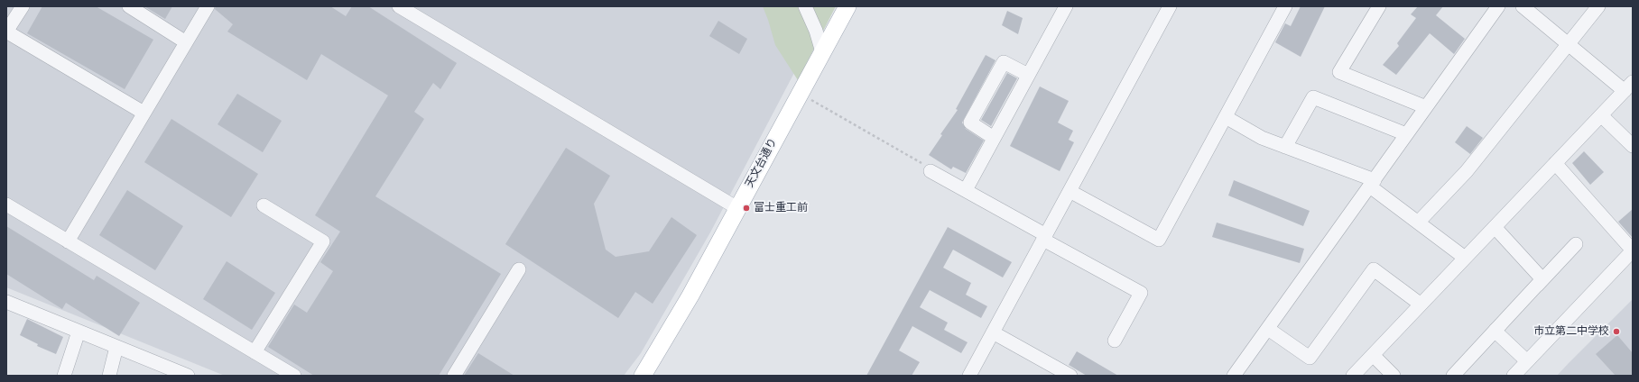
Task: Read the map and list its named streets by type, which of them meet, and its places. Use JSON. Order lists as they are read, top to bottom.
{
  "streets": {
    "main road": ["天文台通り"]
  },
  "places": ["富士重工前", "市立第二中学校"]
}
